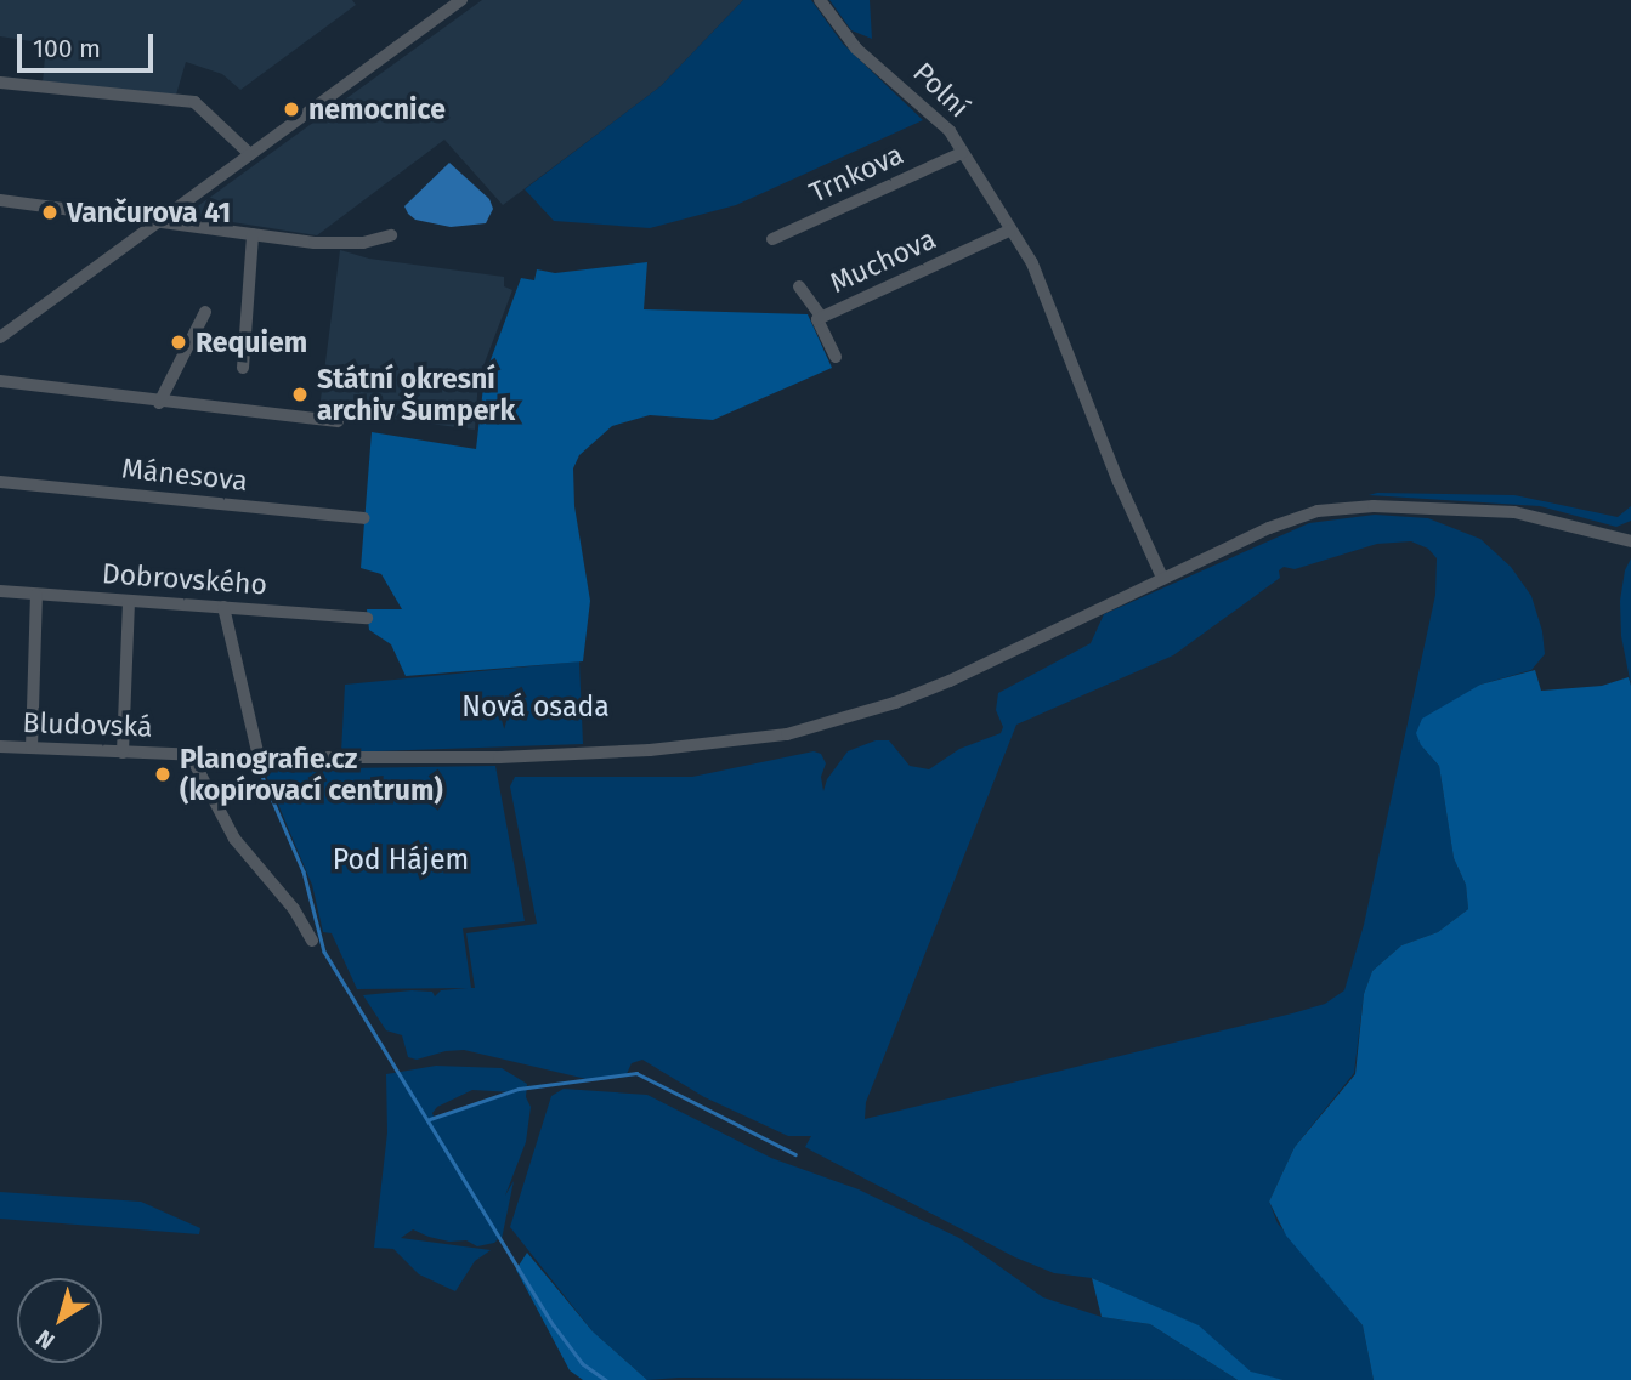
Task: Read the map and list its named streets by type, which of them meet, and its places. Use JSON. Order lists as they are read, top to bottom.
{
  "streets": {
    "street": [
      "Polní",
      "Trnkova",
      "Muchova",
      "Mánesova",
      "Dobrovského",
      "Bludovská"
    ]
  },
  "crossings": [
    ["Polní", "Trnkova"],
    ["Polní", "Muchova"],
    ["Polní", "Bludovská"]
  ],
  "parks": ["Nová osada", "Pod Hájem"],
  "places": [
    "nemocnice",
    "Vančurova 41",
    "Requiem",
    "Státní okresní archiv Šumperk",
    "Planografie.cz (kopírovací centrum)"
  ],
  "scale_bar": "100 m",
  "north": "bottom left"
}
